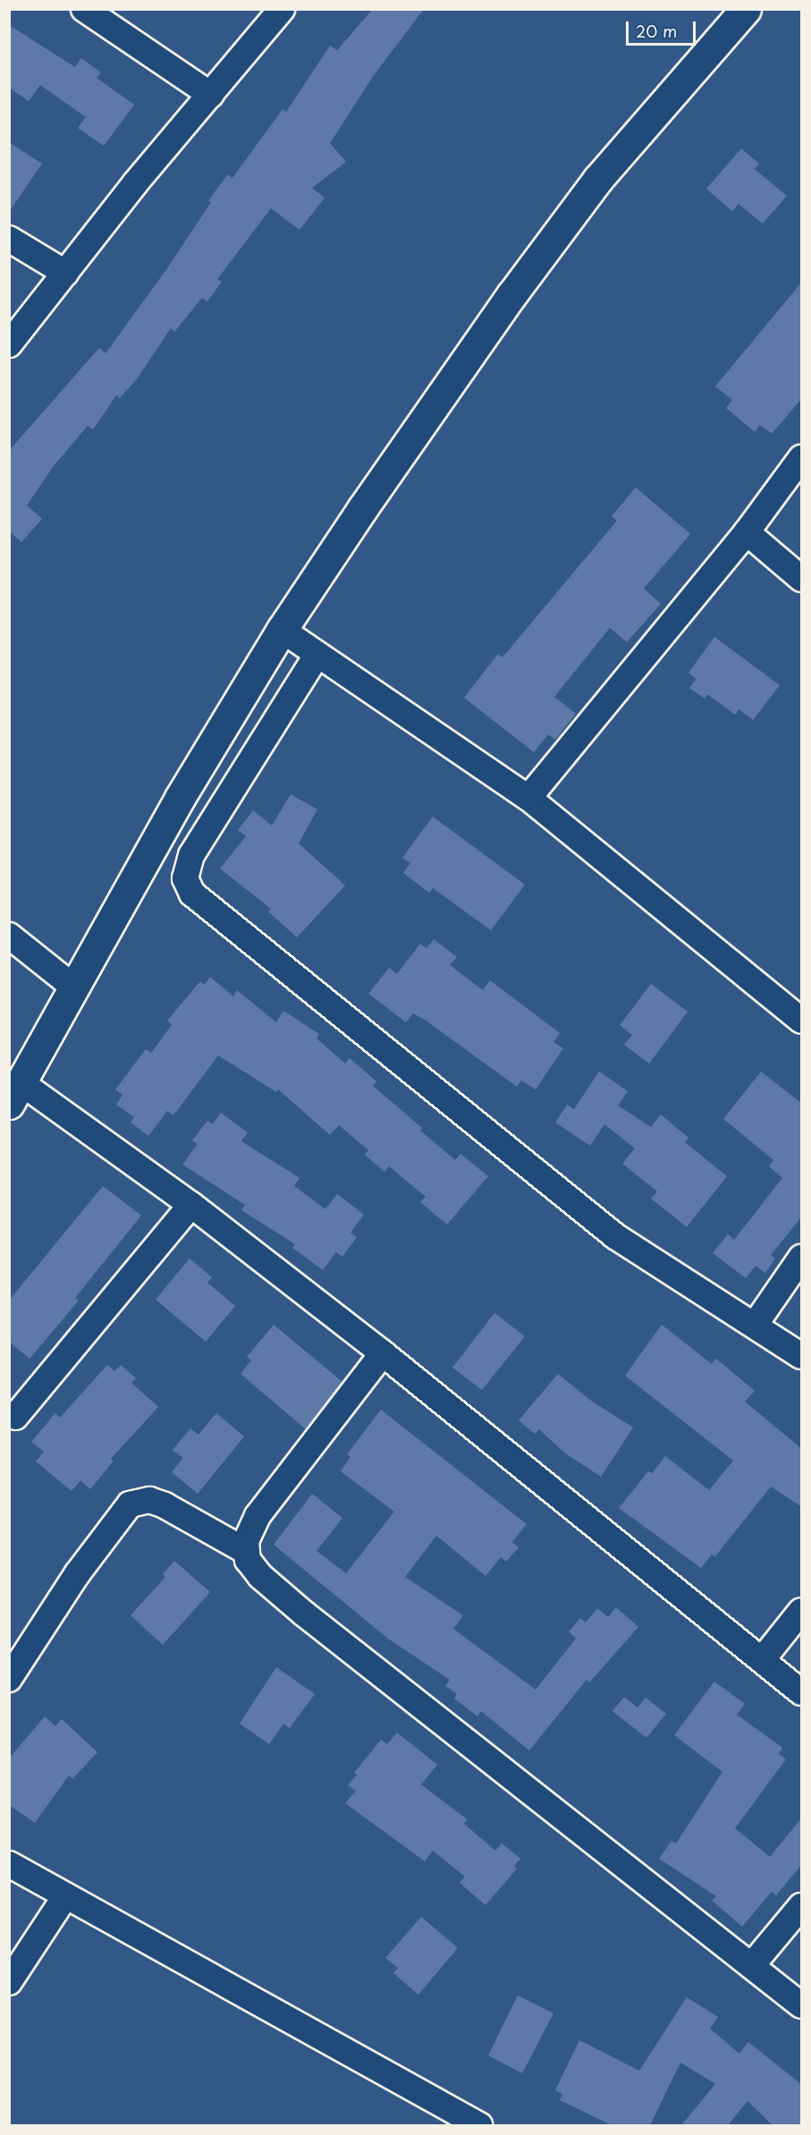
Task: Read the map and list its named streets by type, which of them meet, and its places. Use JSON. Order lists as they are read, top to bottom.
{
  "scale_bar": "20 m"
}
